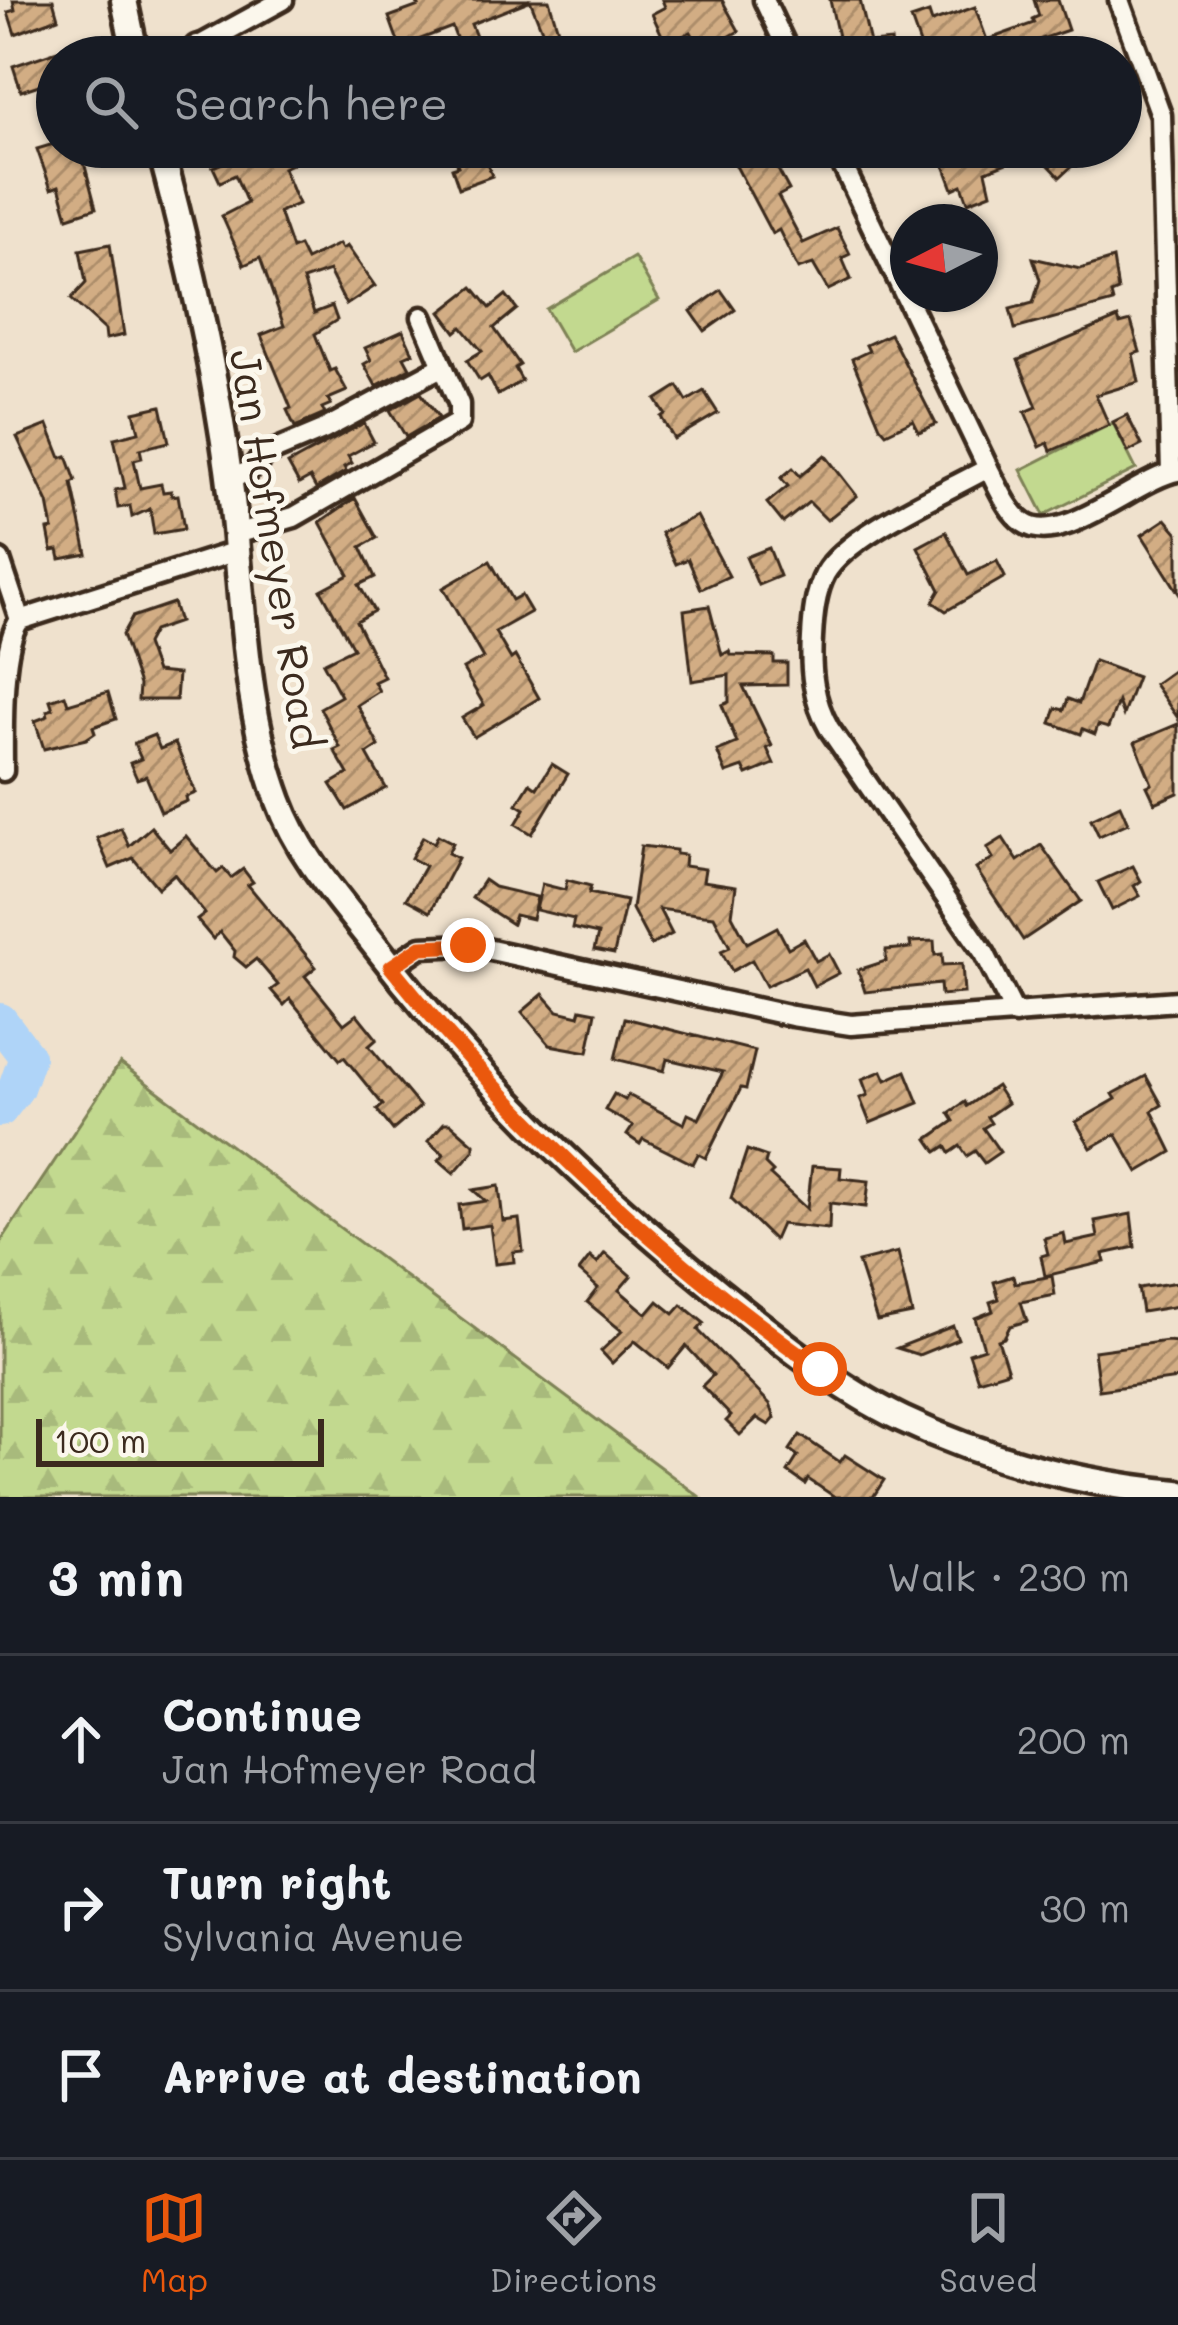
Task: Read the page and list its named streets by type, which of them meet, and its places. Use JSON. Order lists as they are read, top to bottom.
{
  "streets": {
    "street": ["Jan Hofmeyer Road"]
  },
  "scale_bar": "100 m",
  "north": "left",
  "page": {
    "search": "Search here",
    "scale": "100 m",
    "heading": ["3 min", "Walk · 230 m"],
    "list": [
      ["Continue", "Jan Hofmeyer Road", "200 m"],
      ["Turn right", "Sylvania Avenue", "30 m"],
      "Arrive at destination"
    ],
    "nav": ["Map", "Directions", "Saved"]
  }
}
